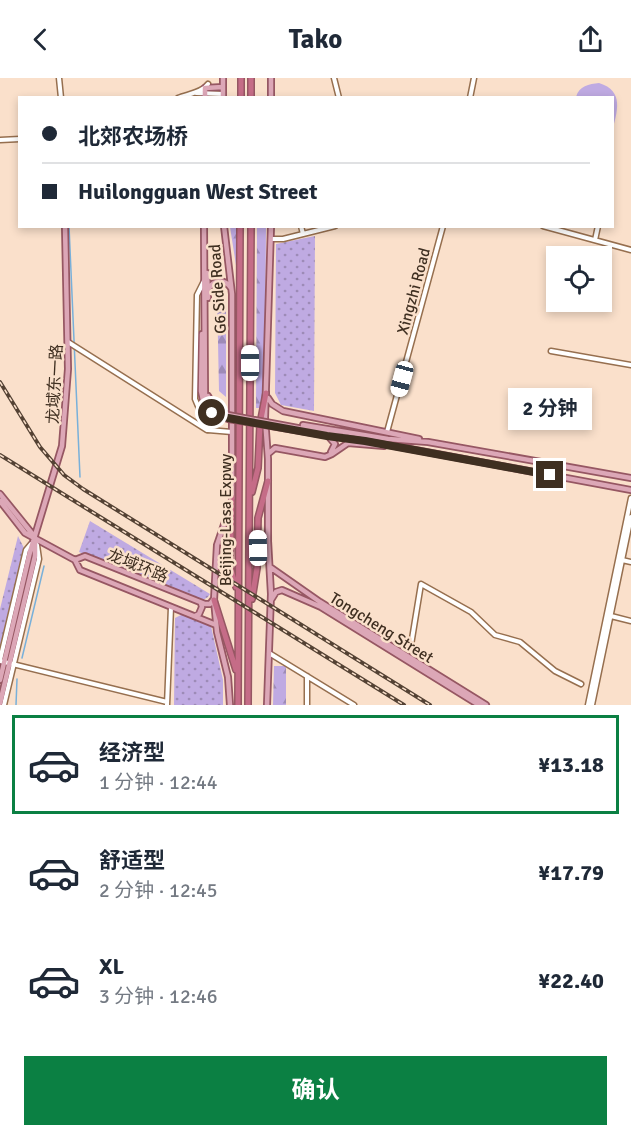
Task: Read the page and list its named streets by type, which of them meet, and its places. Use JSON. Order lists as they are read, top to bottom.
{
  "streets": {
    "highway": ["Beijing-Lasa Expwy"],
    "main road": [
      "G6 Side Road",
      "龙域东一路",
      "龙域环路",
      "Tongcheng Street"
    ],
    "street": ["Xingzhi Road"]
  },
  "crossings": [
    ["龙域东一路", "龙域环路"]
  ],
  "page": {
    "header": "Tako",
    "banner": ["北郊农场桥", "Huilongguan West Street"],
    "bubble": "2 分钟",
    "list": [
      {
        "name": "经济型",
        "note": "1 分钟 · 12:44",
        "value": "¥13.18"
      },
      {
        "name": "舒适型",
        "note": "2 分钟 · 12:45",
        "value": "¥17.79"
      },
      {
        "name": "XL",
        "note": "3 分钟 · 12:46",
        "value": "¥22.40"
      }
    ],
    "buttons": "确认"
  }
}
